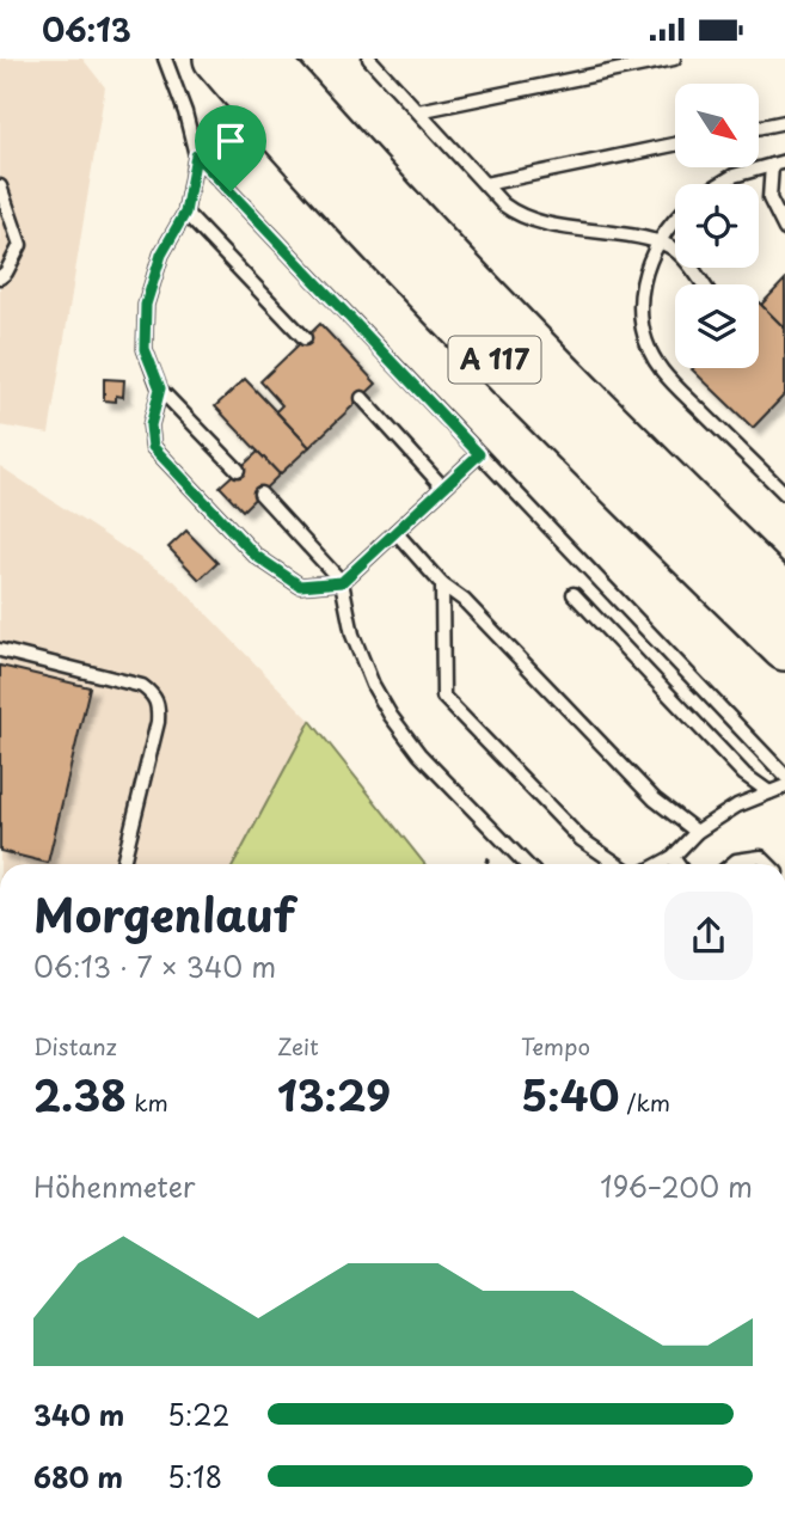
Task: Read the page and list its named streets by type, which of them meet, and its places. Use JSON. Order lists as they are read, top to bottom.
{
  "streets": {
    "highway": ["A 117"]
  },
  "north": "bottom right",
  "page": {
    "status": "06:13",
    "heading": ["Morgenlauf", "06:13 · 7 × 340 m"],
    "stats": [
      ["Distanz", "2.38 km"],
      ["Zeit", "13:29"],
      ["Tempo", "5:40 /km"]
    ],
    "chart": ["Höhenmeter", "196–200 m"],
    "list": [
      {
        "name": "340 m",
        "note": "5:22"
      },
      {
        "name": "680 m",
        "note": "5:18"
      }
    ]
  }
}
